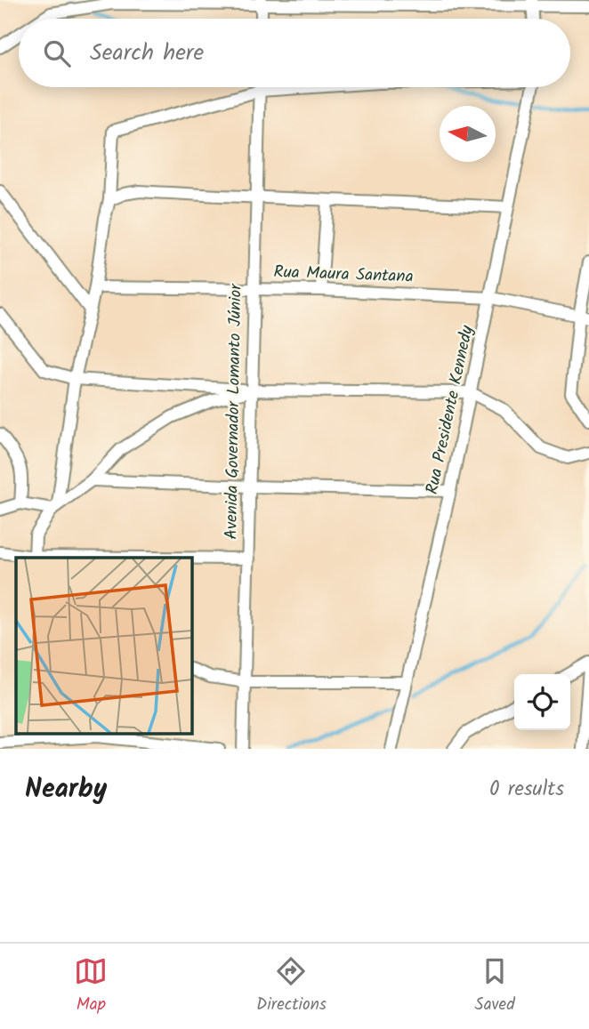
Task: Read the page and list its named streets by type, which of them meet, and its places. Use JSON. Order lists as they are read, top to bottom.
{
  "streets": {
    "street": ["Rua Maura Santana", "Rua Presidente Kennedy", "Avenida Governador Lomanto Júnior"]
  },
  "crossings": [
    ["Rua Maura Santana", "Rua Presidente Kennedy"],
    ["Rua Maura Santana", "Avenida Governador Lomanto Júnior"]
  ],
  "north": "left",
  "page": {
    "search": "Search here",
    "heading": ["Nearby", "0 results"],
    "nav": ["Map", "Directions", "Saved"]
  }
}
